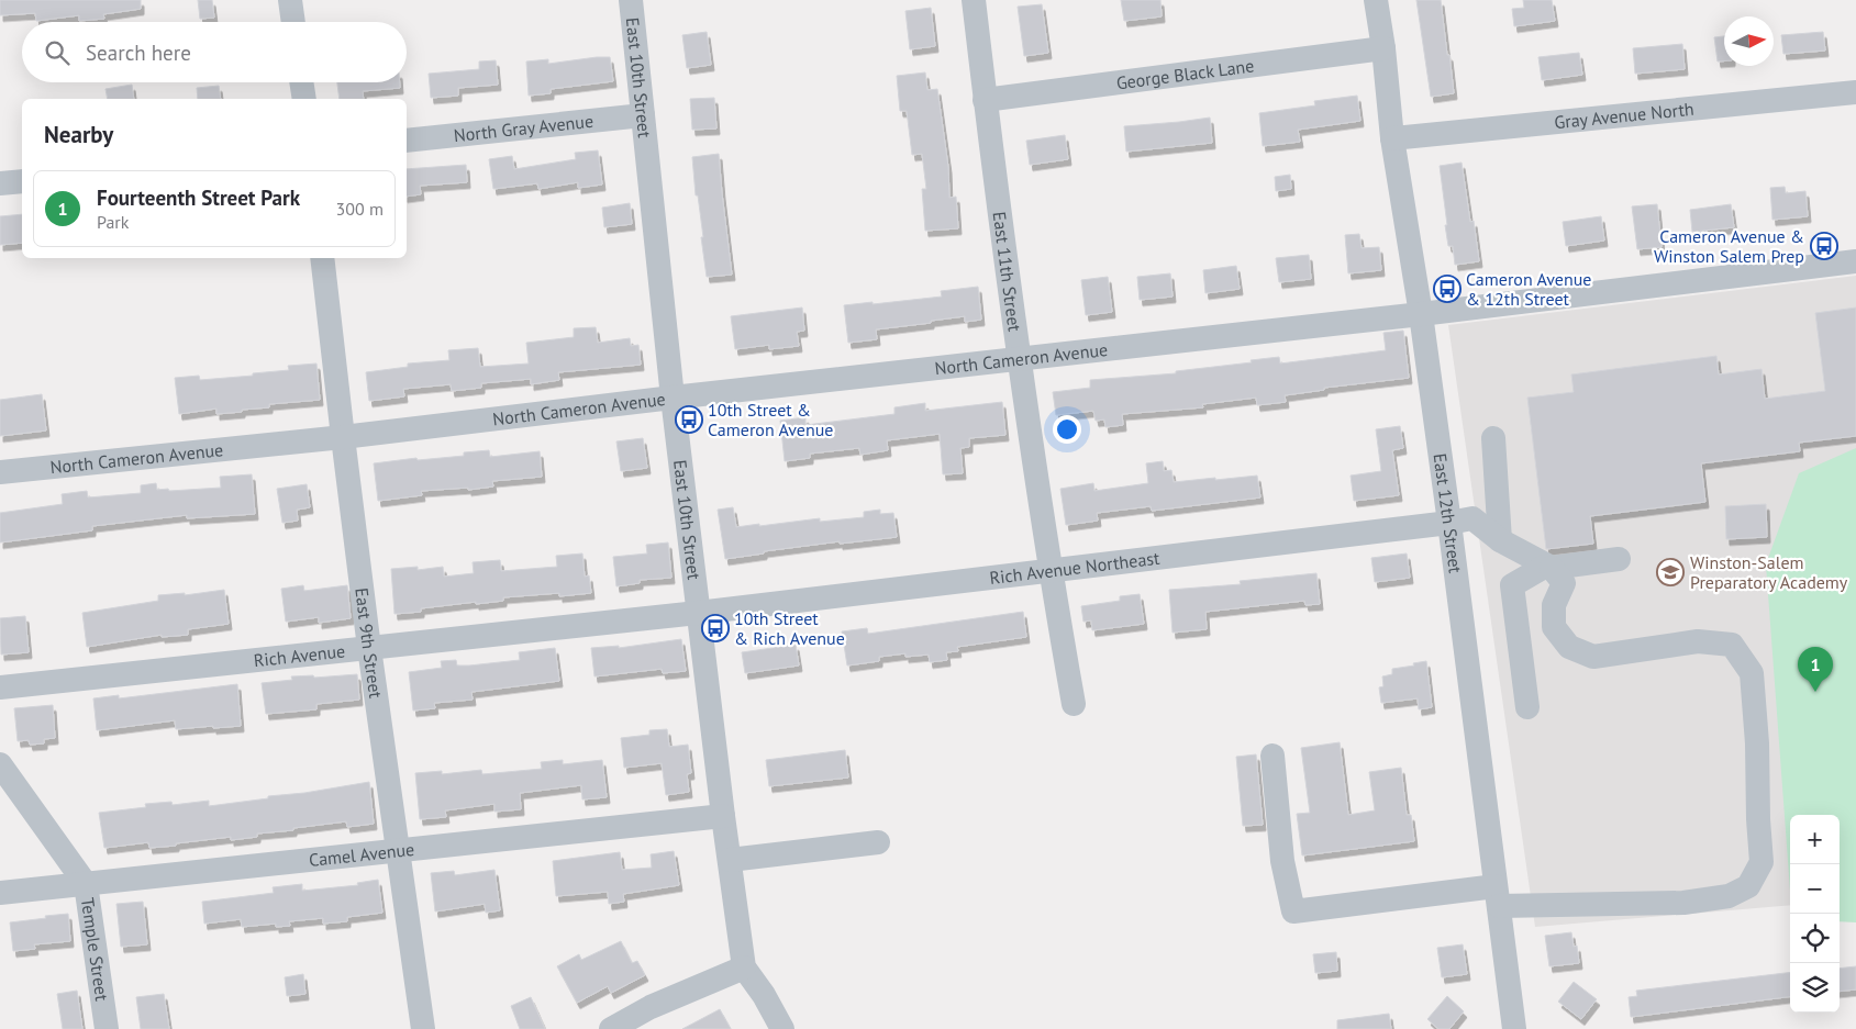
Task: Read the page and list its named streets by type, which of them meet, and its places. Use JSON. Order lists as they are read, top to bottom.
{
  "streets": {
    "street": [
      "George Black Lane",
      "East 10th Street",
      "Gray Avenue North",
      "North Gray Avenue",
      "East 11th Street",
      "North Cameron Avenue",
      "East 12th Street",
      "Rich Avenue Northeast",
      "East 9th Street",
      "Rich Avenue",
      "Camel Avenue",
      "Temple Street"
    ]
  },
  "crossings": [
    ["George Black Lane", "East 11th Street"],
    ["George Black Lane", "East 12th Street"],
    ["East 10th Street", "North Gray Avenue"],
    ["East 10th Street", "North Cameron Avenue"],
    ["East 10th Street", "Rich Avenue Northeast"],
    ["East 10th Street", "Rich Avenue"],
    ["East 10th Street", "Camel Avenue"],
    ["Gray Avenue North", "East 12th Street"],
    ["East 11th Street", "North Cameron Avenue"],
    ["East 11th Street", "Rich Avenue Northeast"],
    ["North Cameron Avenue", "East 12th Street"],
    ["North Cameron Avenue", "East 9th Street"],
    ["East 12th Street", "Rich Avenue Northeast"],
    ["Rich Avenue Northeast", "Rich Avenue"],
    ["East 9th Street", "Rich Avenue"],
    ["East 9th Street", "Camel Avenue"],
    ["Camel Avenue", "Temple Street"]
  ],
  "places": {
    "bus stop": [
      "Cameron Avenue & Winston Salem Prep",
      "Cameron Avenue & 12th Street",
      "10th Street & Cameron Avenue",
      "10th Street & Rich Avenue"
    ],
    "school or university": ["Winston-Salem Preparatory Academy"]
  },
  "north": "right",
  "page": {
    "search": "Search here",
    "heading": "Nearby",
    "list": [
      {
        "mark": "1",
        "name": "Fourteenth Street Park",
        "note": "Park",
        "value": "300 m"
      }
    ],
    "pins": "1",
    "map_buttons": ["+", "−"]
  }
}
